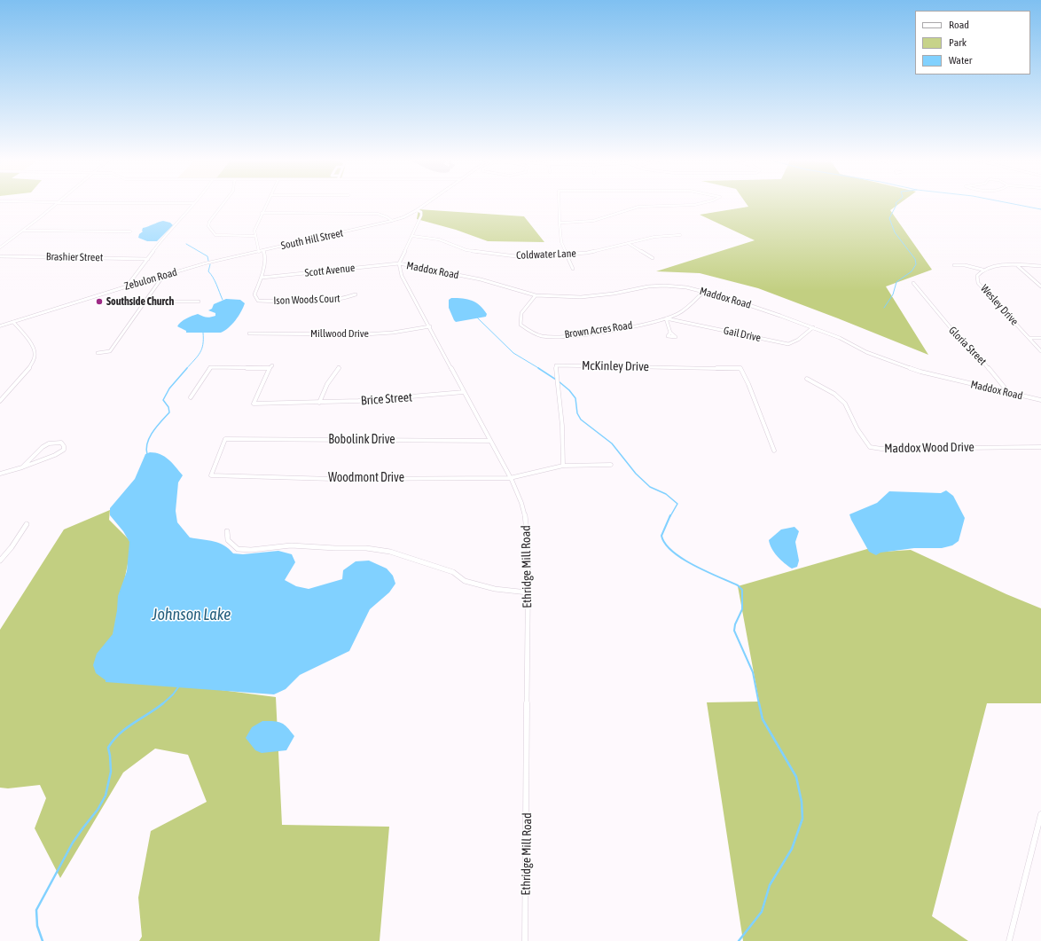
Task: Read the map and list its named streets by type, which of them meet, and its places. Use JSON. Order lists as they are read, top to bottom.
{
  "streets": {
    "main road": ["South Hill Street", "Zebulon Road"],
    "street": [
      "Coldwater Lane",
      "Brashier Street",
      "Scott Avenue",
      "Maddox Road",
      "Ison Woods Court",
      "Wesley Drive",
      "Brown Acres Road",
      "Millwood Drive",
      "Gail Drive",
      "Gloria Street",
      "McKinley Drive",
      "Brice Street",
      "Bobolink Drive",
      "Maddox Wood Drive",
      "Woodmont Drive",
      "Ethridge Mill Road"
    ]
  },
  "crossings": [
    ["South Hill Street", "Zebulon Road"],
    ["Scott Avenue", "Maddox Road"],
    ["Scott Avenue", "Ison Woods Court"],
    ["Scott Avenue", "Ethridge Mill Road"],
    ["Maddox Road", "Brown Acres Road"],
    ["Maddox Road", "Gail Drive"],
    ["Maddox Road", "Gloria Street"],
    ["Maddox Road", "Ethridge Mill Road"],
    ["Brown Acres Road", "Gail Drive"],
    ["Millwood Drive", "Ethridge Mill Road"],
    ["Brice Street", "Ethridge Mill Road"],
    ["Bobolink Drive", "Woodmont Drive"],
    ["Bobolink Drive", "Ethridge Mill Road"],
    ["Woodmont Drive", "Ethridge Mill Road"]
  ],
  "water": ["Johnson Lake"],
  "places": ["Southside Church"],
  "legend": ["Road", "Park", "Water"]
}
